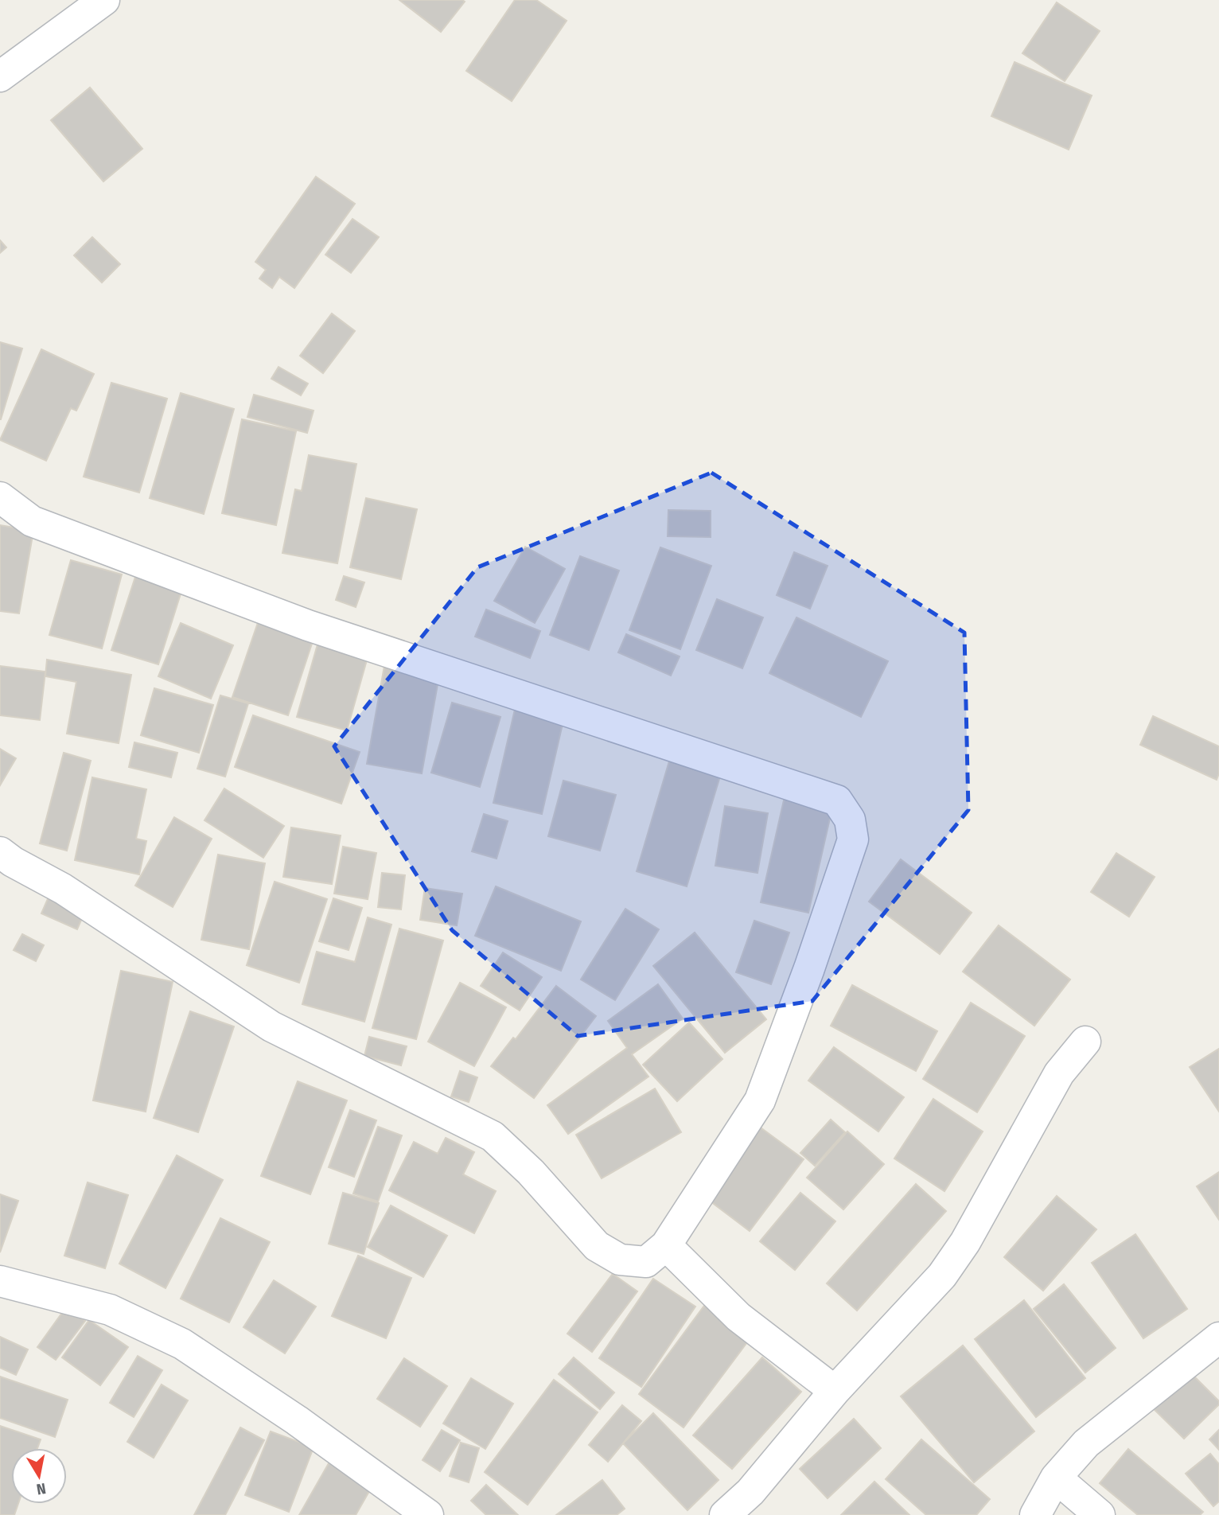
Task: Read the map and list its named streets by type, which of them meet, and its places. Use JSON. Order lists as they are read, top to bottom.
{
  "north": "bottom"
}
